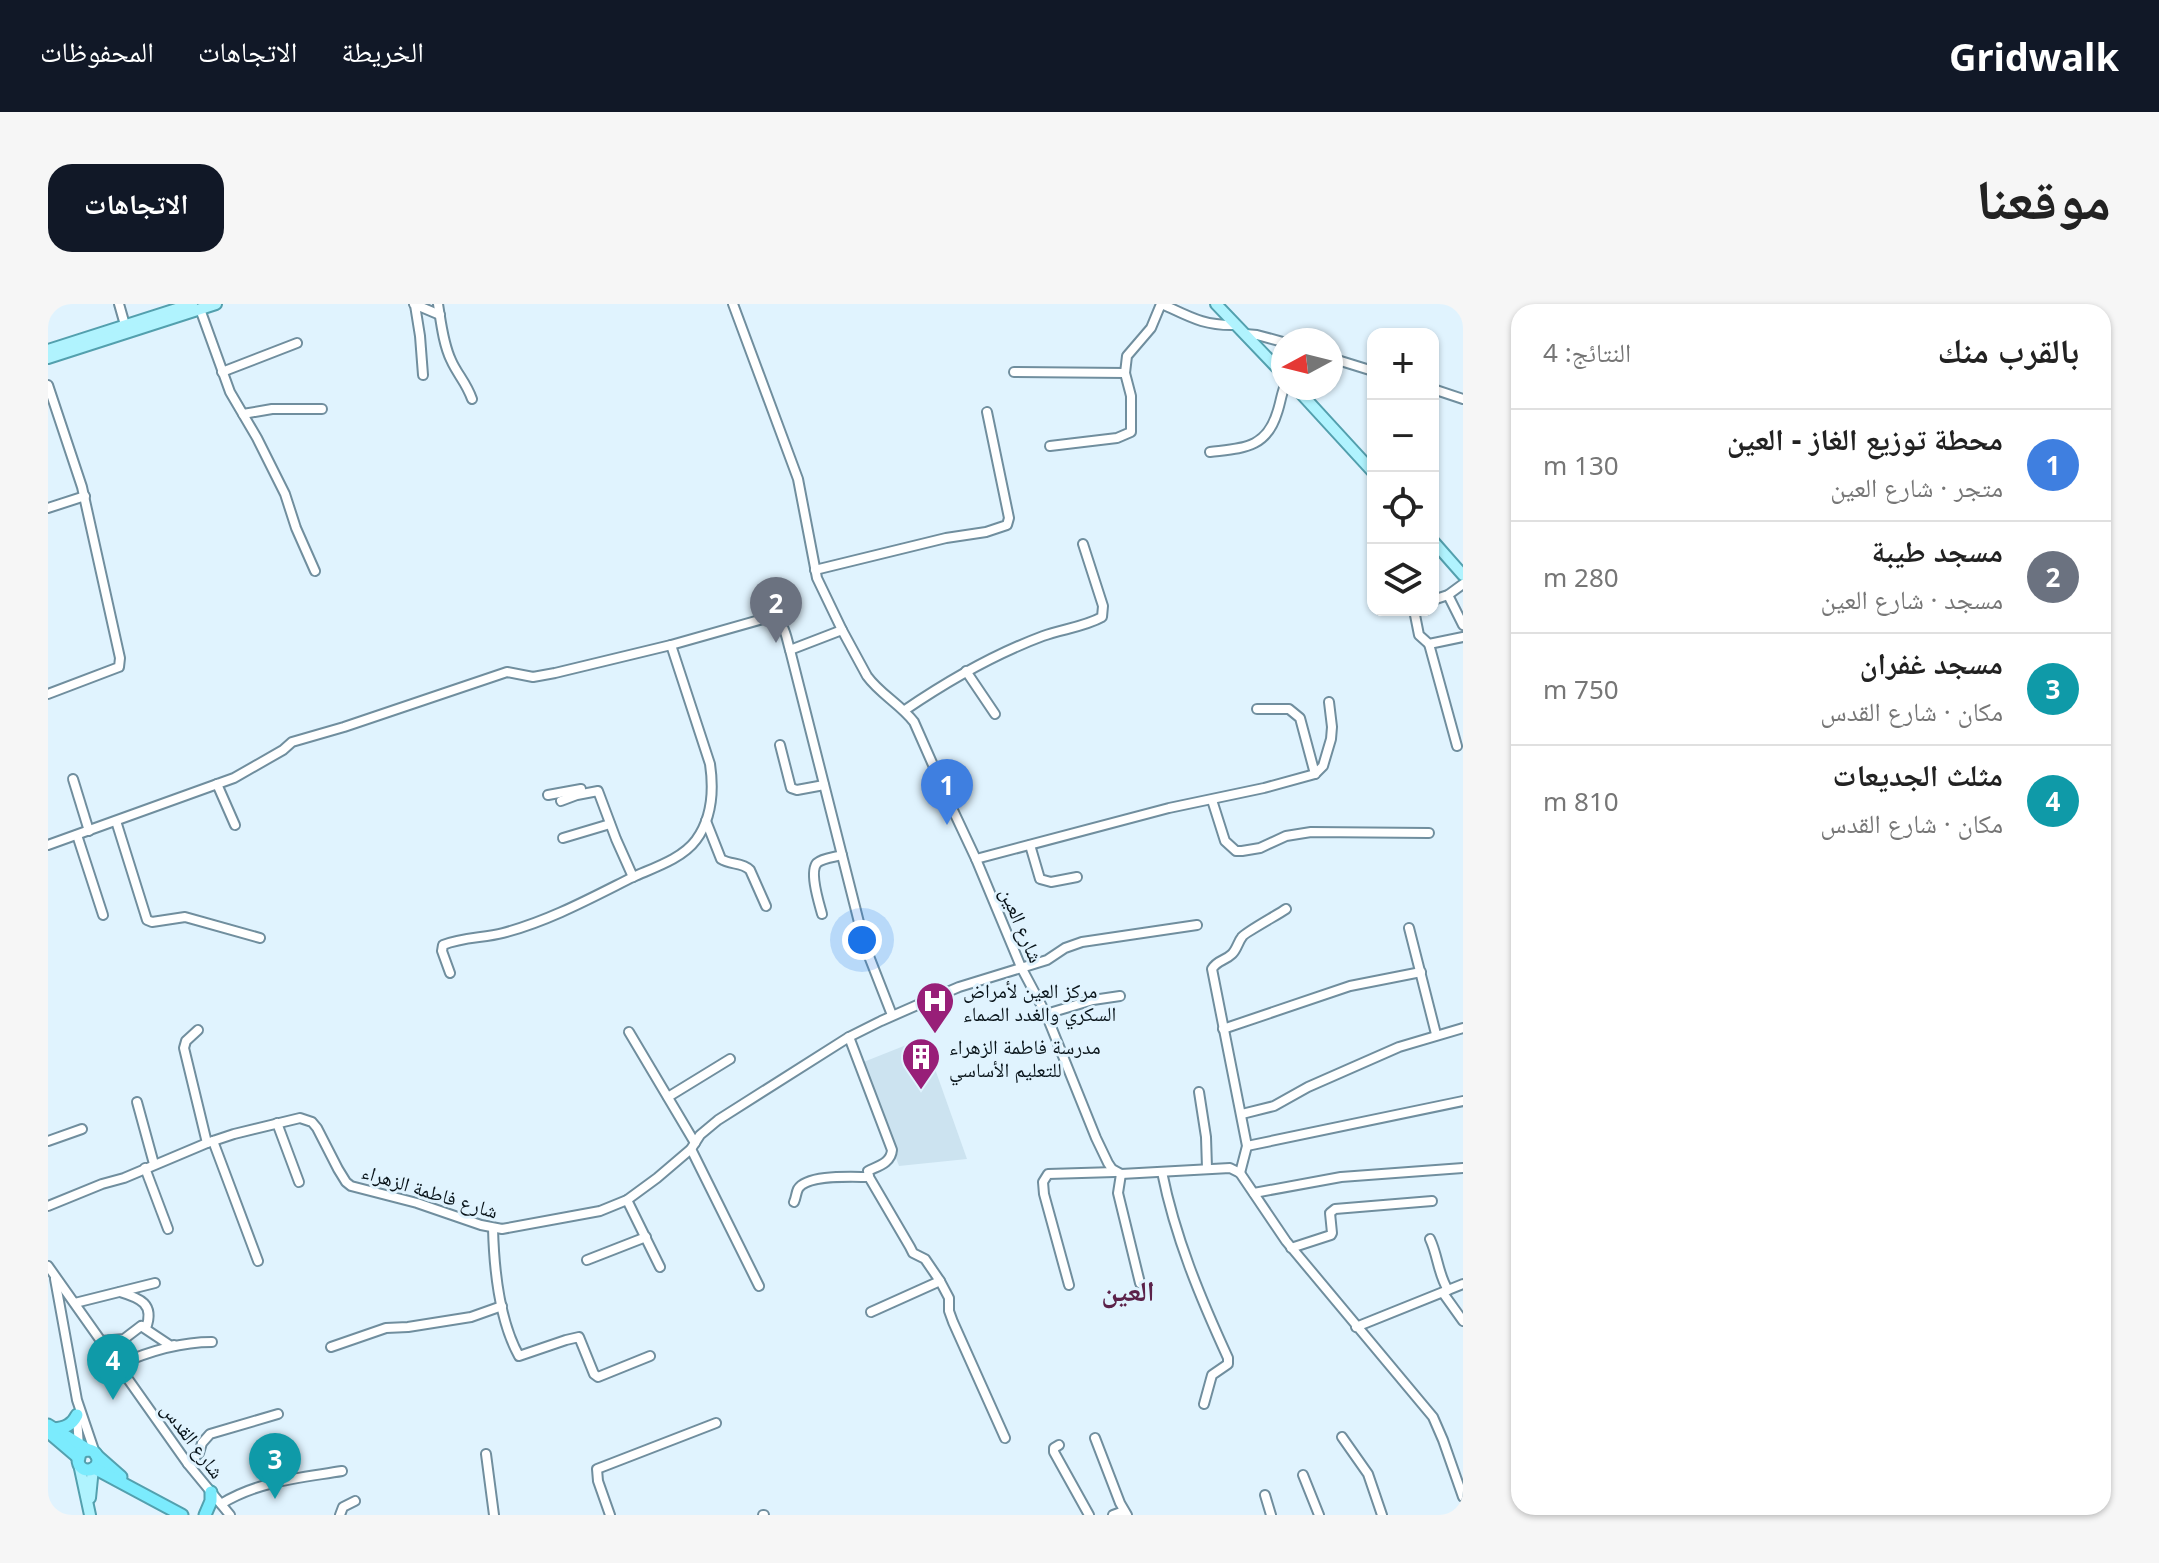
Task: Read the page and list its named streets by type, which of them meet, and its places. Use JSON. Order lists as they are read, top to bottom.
{
  "streets": {
    "street": ["شارع العين", "شارع فاطمة الزهراء", "شارع القدس"]
  },
  "crossings": [
    ["شارع العين", "شارع فاطمة الزهراء"]
  ],
  "districts": ["العين"],
  "places": {
    "hospital": ["مركز العين لأمراض السكري والغدد الصماء"],
    "building": ["مدرسة فاطمة الزهراء للتعليم الأساسي"]
  },
  "north": "left",
  "page": {
    "header": "Gridwalk",
    "nav": ["الخريطة", "الاتجاهات", "المحفوظات"],
    "title": "موقعنا",
    "buttons": "الاتجاهات",
    "heading": ["بالقرب منك", "النتائج: 4"],
    "map_buttons": ["+", "−"],
    "list": [
      {
        "mark": "1",
        "name": "محطة توزيع الغاز - العين",
        "note": "متجر · شارع العين",
        "value": "130 m"
      },
      {
        "mark": "2",
        "name": "مسجد طيبة",
        "note": "مسجد · شارع العين",
        "value": "280 m"
      },
      {
        "mark": "3",
        "name": "مسجد غفران",
        "note": "مكان · شارع القدس",
        "value": "750 m"
      },
      {
        "mark": "4",
        "name": "مثلث الجديعات",
        "note": "مكان · شارع القدس",
        "value": "810 m"
      }
    ],
    "pins": [
      "2",
      "1",
      "4",
      "3"
    ]
  }
}
